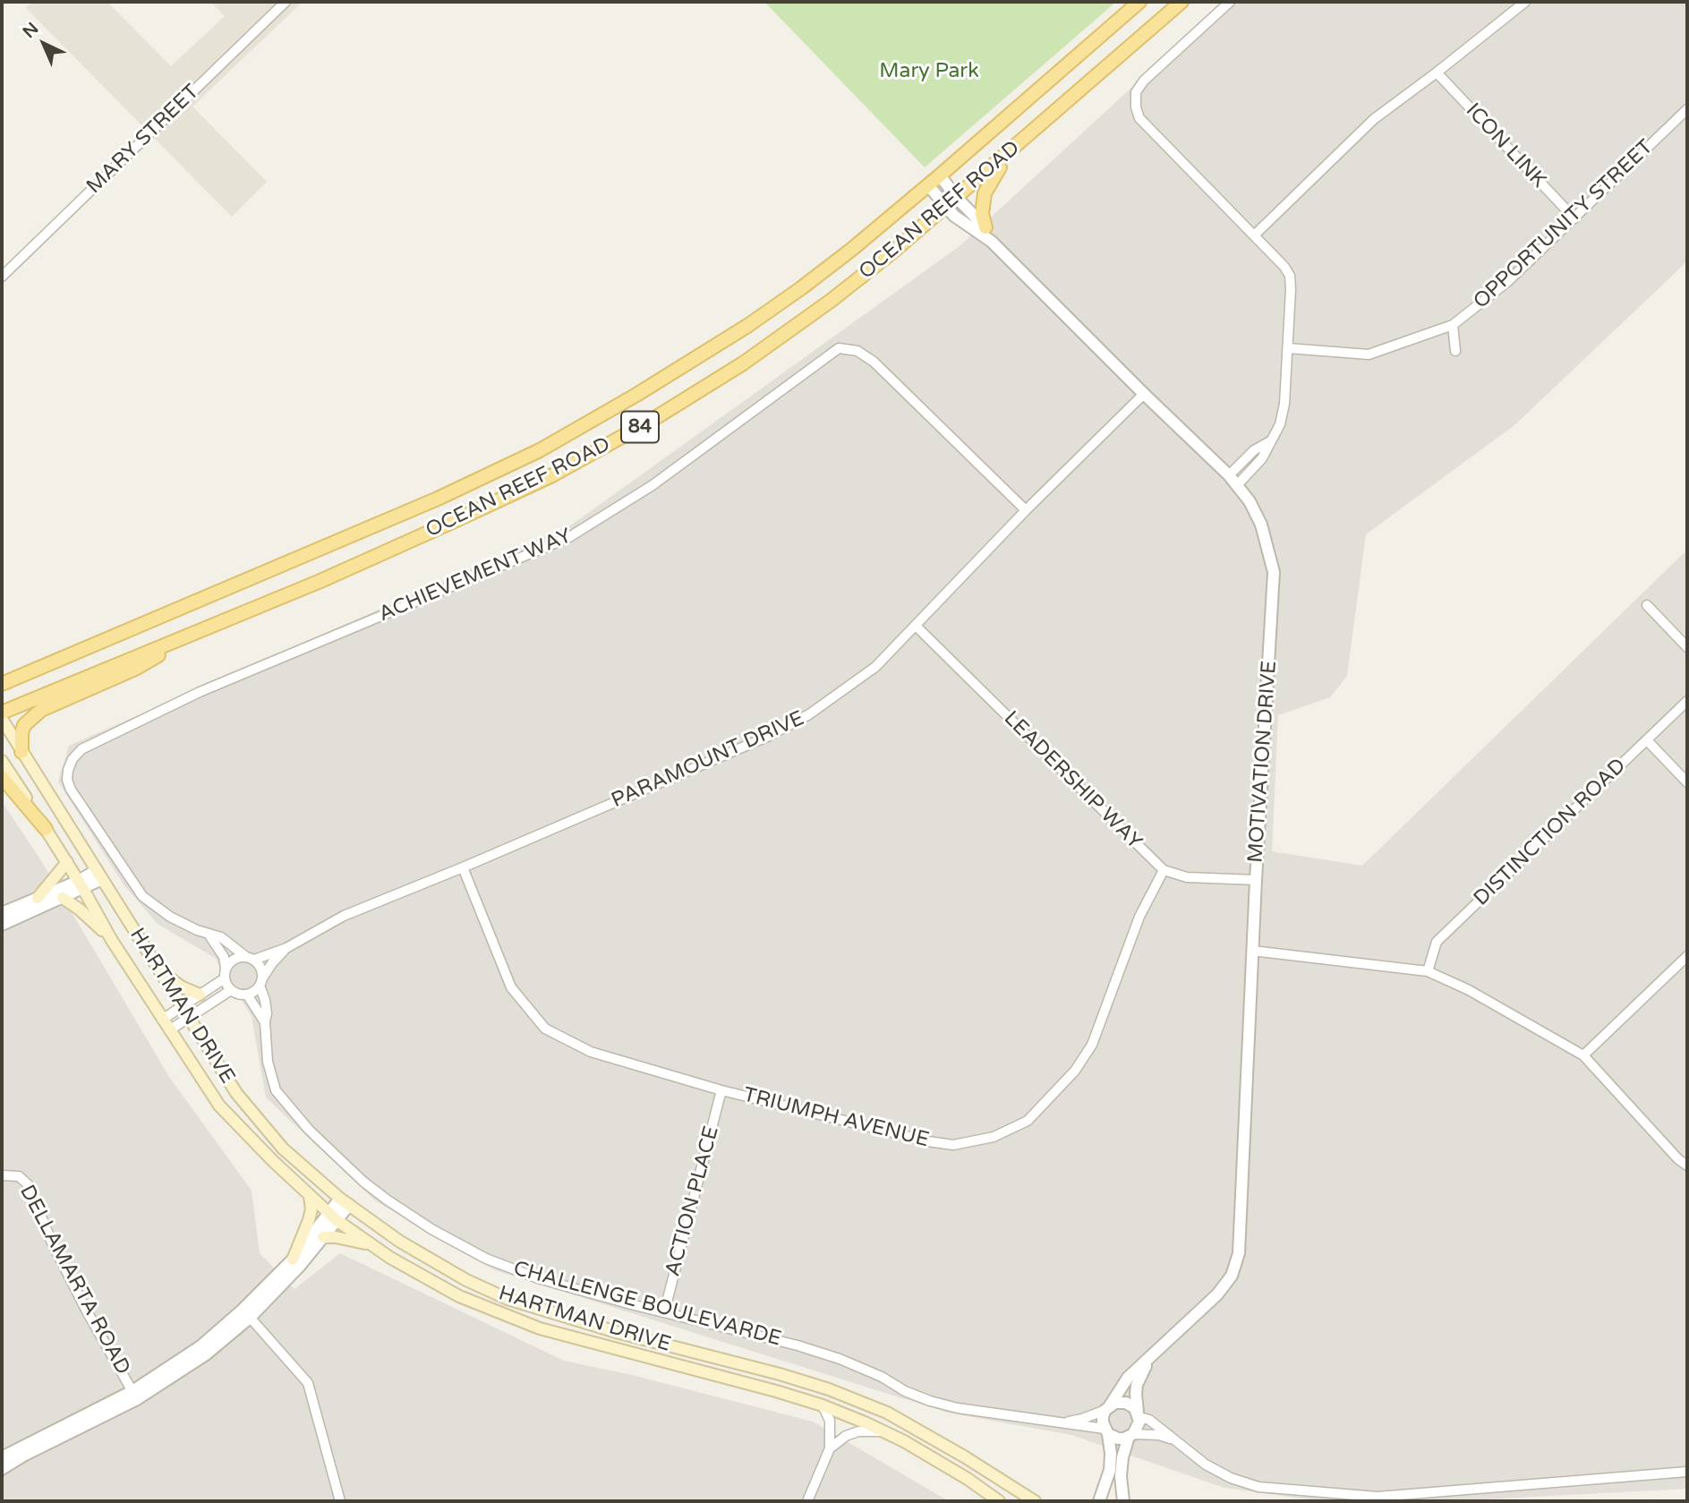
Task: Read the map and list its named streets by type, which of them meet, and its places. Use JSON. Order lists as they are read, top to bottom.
{
  "streets": {
    "main road": ["OCEAN REEF ROAD", "84", "HARTMAN DRIVE"],
    "street": [
      "MARY STREET",
      "ICON LINK",
      "OPPORTUNITY STREET",
      "ACHIEVEMENT WAY",
      "PARAMOUNT DRIVE",
      "MOTIVATION DRIVE",
      "LEADERSHIP WAY",
      "DISTINCTION ROAD",
      "TRIUMPH AVENUE",
      "ACTION PLACE",
      "DELLAMARTA ROAD",
      "CHALLENGE BOULEVARDE"
    ]
  },
  "crossings": [
    ["ICON LINK", "OPPORTUNITY STREET"],
    ["OCEAN REEF ROAD", "MOTIVATION DRIVE"],
    ["ACHIEVEMENT WAY", "PARAMOUNT DRIVE"],
    ["ACHIEVEMENT WAY", "CHALLENGE BOULEVARDE"],
    ["PARAMOUNT DRIVE", "MOTIVATION DRIVE"],
    ["PARAMOUNT DRIVE", "LEADERSHIP WAY"],
    ["PARAMOUNT DRIVE", "TRIUMPH AVENUE"],
    ["PARAMOUNT DRIVE", "CHALLENGE BOULEVARDE"],
    ["MOTIVATION DRIVE", "CHALLENGE BOULEVARDE"],
    ["LEADERSHIP WAY", "TRIUMPH AVENUE"],
    ["TRIUMPH AVENUE", "ACTION PLACE"],
    ["ACTION PLACE", "CHALLENGE BOULEVARDE"]
  ],
  "parks": ["Mary Park"],
  "north": "top left"
}
